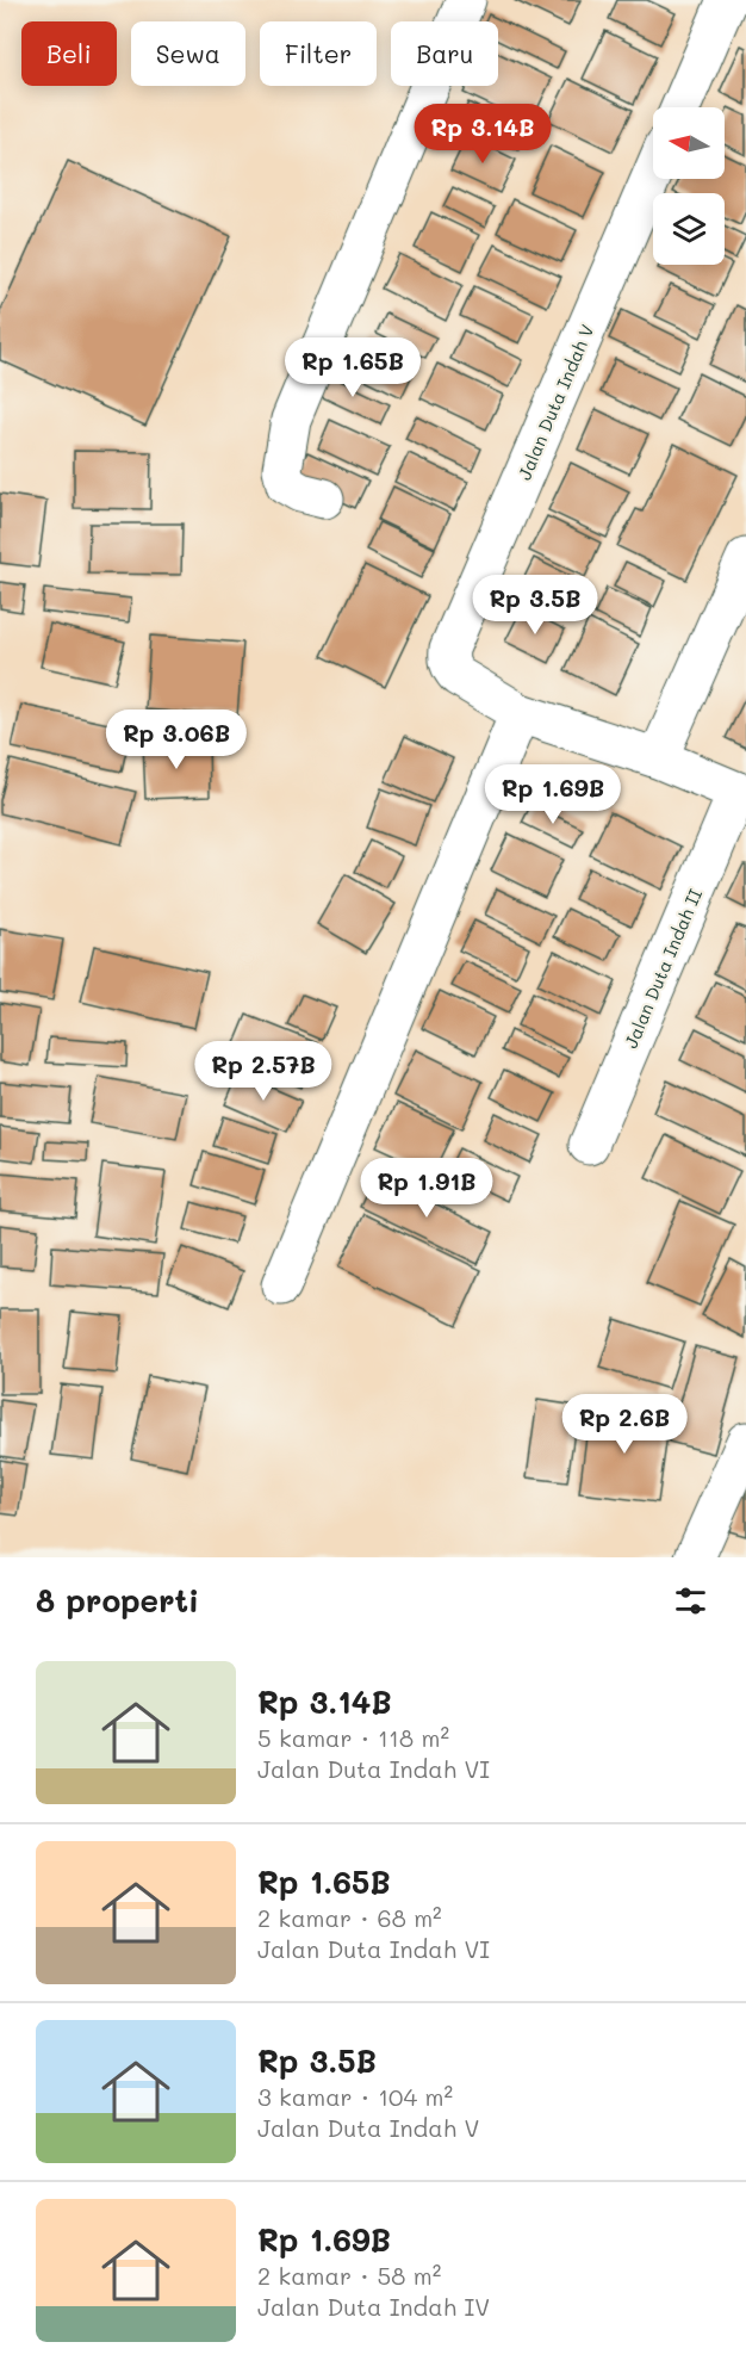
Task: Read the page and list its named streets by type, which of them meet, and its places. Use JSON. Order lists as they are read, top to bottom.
{
  "streets": {
    "street": ["Jalan Duta Indah V", "Jalan Duta Indah II"]
  },
  "north": "left",
  "page": {
    "chip": [
      "Beli",
      "Sewa",
      "Filter",
      "Baru"
    ],
    "price": [
      "Rp 3.14B",
      "Rp 1.65B",
      "Rp 3.5B",
      "Rp 3.06B",
      "Rp 1.69B",
      "Rp 2.57B",
      "Rp 1.91B",
      "Rp 2.6B"
    ],
    "heading": "8 properti",
    "list": [
      {
        "name": "Rp 3.14B",
        "note": "5 kamar · 118 m² · Jalan Duta Indah VI"
      },
      {
        "name": "Rp 1.65B",
        "note": "2 kamar · 68 m² · Jalan Duta Indah VI"
      },
      {
        "name": "Rp 3.5B",
        "note": "3 kamar · 104 m² · Jalan Duta Indah V"
      },
      {
        "name": "Rp 1.69B",
        "note": "2 kamar · 58 m² · Jalan Duta Indah IV"
      }
    ]
  }
}
